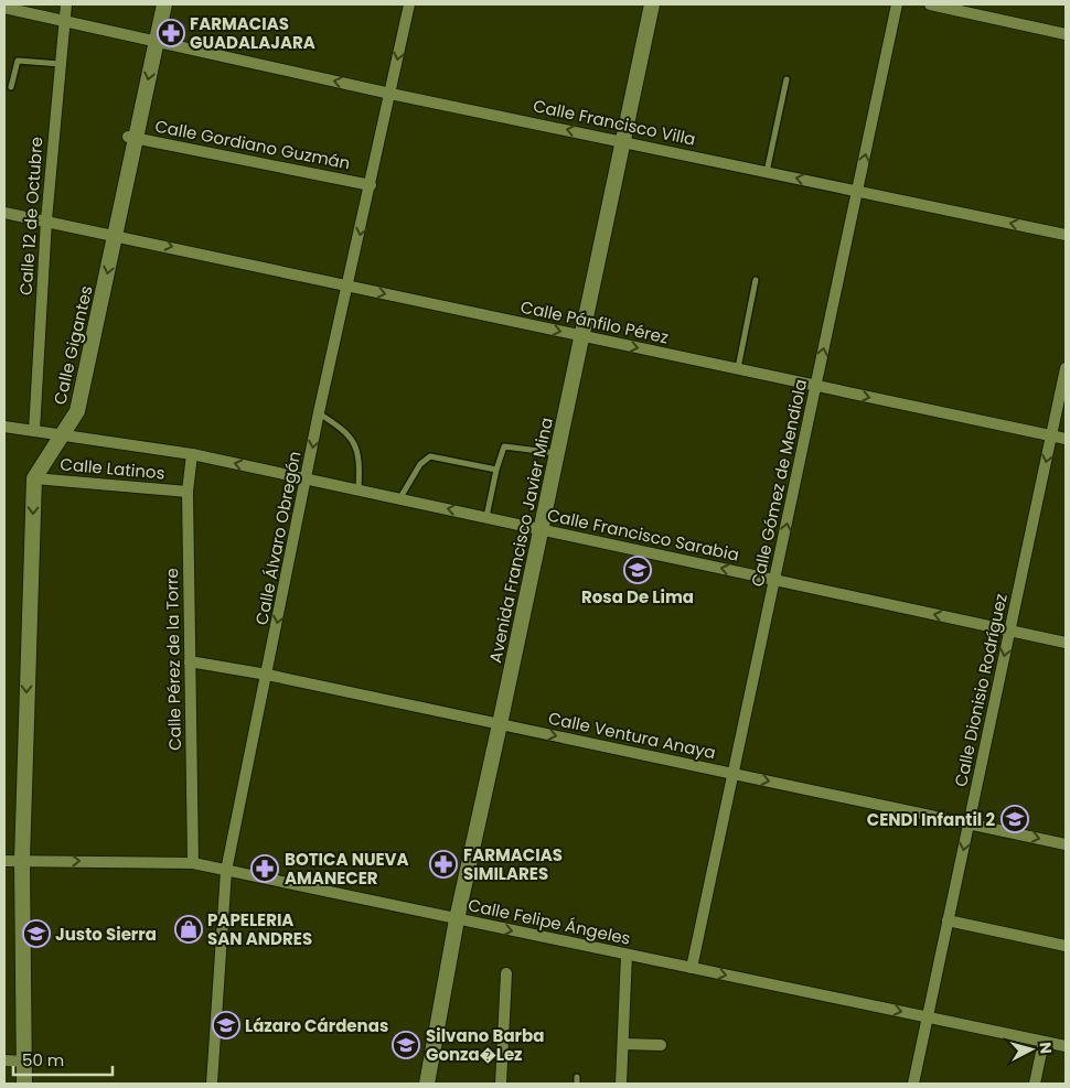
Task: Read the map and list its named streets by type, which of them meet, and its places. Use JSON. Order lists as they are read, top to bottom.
{
  "streets": {
    "main road": ["Calle Gigantes", "Avenida Francisco Javier Mina"],
    "street": [
      "Calle Francisco Villa",
      "Calle Gordiano Guzmán",
      "Calle 12 de Octubre",
      "Calle Pánfilo Pérez",
      "Calle Latinos",
      "Calle Gómez de Mendiola",
      "Calle Francisco Sarabia",
      "Calle Álvaro Obregón",
      "Calle Pérez de la Torre",
      "Calle Dionisio Rodríguez",
      "Calle Ventura Anaya",
      "Calle Felipe Ángeles"
    ]
  },
  "crossings": [
    ["Calle Francisco Villa", "Calle 12 de Octubre"],
    ["Calle Francisco Villa", "Calle Gigantes"],
    ["Calle Francisco Villa", "Calle Gómez de Mendiola"],
    ["Calle Francisco Villa", "Calle Álvaro Obregón"],
    ["Calle Francisco Villa", "Avenida Francisco Javier Mina"],
    ["Calle Gordiano Guzmán", "Calle Gigantes"],
    ["Calle Gordiano Guzmán", "Calle Álvaro Obregón"],
    ["Calle 12 de Octubre", "Calle Pánfilo Pérez"],
    ["Calle 12 de Octubre", "Calle Francisco Sarabia"],
    ["Calle Pánfilo Pérez", "Calle Gigantes"],
    ["Calle Pánfilo Pérez", "Calle Gómez de Mendiola"],
    ["Calle Pánfilo Pérez", "Calle Álvaro Obregón"],
    ["Calle Pánfilo Pérez", "Avenida Francisco Javier Mina"],
    ["Calle Pánfilo Pérez", "Calle Dionisio Rodríguez"],
    ["Calle Gigantes", "Calle Latinos"],
    ["Calle Gigantes", "Calle Francisco Sarabia"],
    ["Calle Latinos", "Calle Pérez de la Torre"],
    ["Calle Gómez de Mendiola", "Calle Francisco Sarabia"],
    ["Calle Gómez de Mendiola", "Calle Ventura Anaya"],
    ["Calle Gómez de Mendiola", "Calle Felipe Ángeles"],
    ["Calle Francisco Sarabia", "Calle Álvaro Obregón"],
    ["Calle Francisco Sarabia", "Avenida Francisco Javier Mina"],
    ["Calle Francisco Sarabia", "Calle Pérez de la Torre"],
    ["Calle Francisco Sarabia", "Calle Dionisio Rodríguez"],
    ["Calle Álvaro Obregón", "Calle Ventura Anaya"],
    ["Calle Álvaro Obregón", "Calle Felipe Ángeles"],
    ["Avenida Francisco Javier Mina", "Calle Ventura Anaya"],
    ["Avenida Francisco Javier Mina", "Calle Felipe Ángeles"],
    ["Calle Pérez de la Torre", "Calle Ventura Anaya"],
    ["Calle Pérez de la Torre", "Calle Felipe Ángeles"],
    ["Calle Dionisio Rodríguez", "Calle Ventura Anaya"],
    ["Calle Dionisio Rodríguez", "Calle Felipe Ángeles"]
  ],
  "one_way": [
    "Calle Francisco Villa",
    "Calle Pánfilo Pérez",
    "Calle Gigantes",
    "Calle Gómez de Mendiola",
    "Calle Francisco Sarabia",
    "Calle Álvaro Obregón",
    "Calle Dionisio Rodríguez",
    "Calle Ventura Anaya",
    "Calle Felipe Ángeles"
  ],
  "places": {
    "pharmacy": ["FARMACIAS GUADALAJARA", "FARMACIAS SIMILARES", "BOTICA NUEVA AMANECER"],
    "school or university": [
      "Rosa De Lima",
      "CENDI Infantil 2",
      "Justo Sierra",
      "Lázaro Cárdenas",
      "Silvano Barba Gonza�Lez"
    ],
    "shop": ["PAPELERIA SAN ANDRES"]
  },
  "scale_bar": "50 m",
  "north": "right"
}
